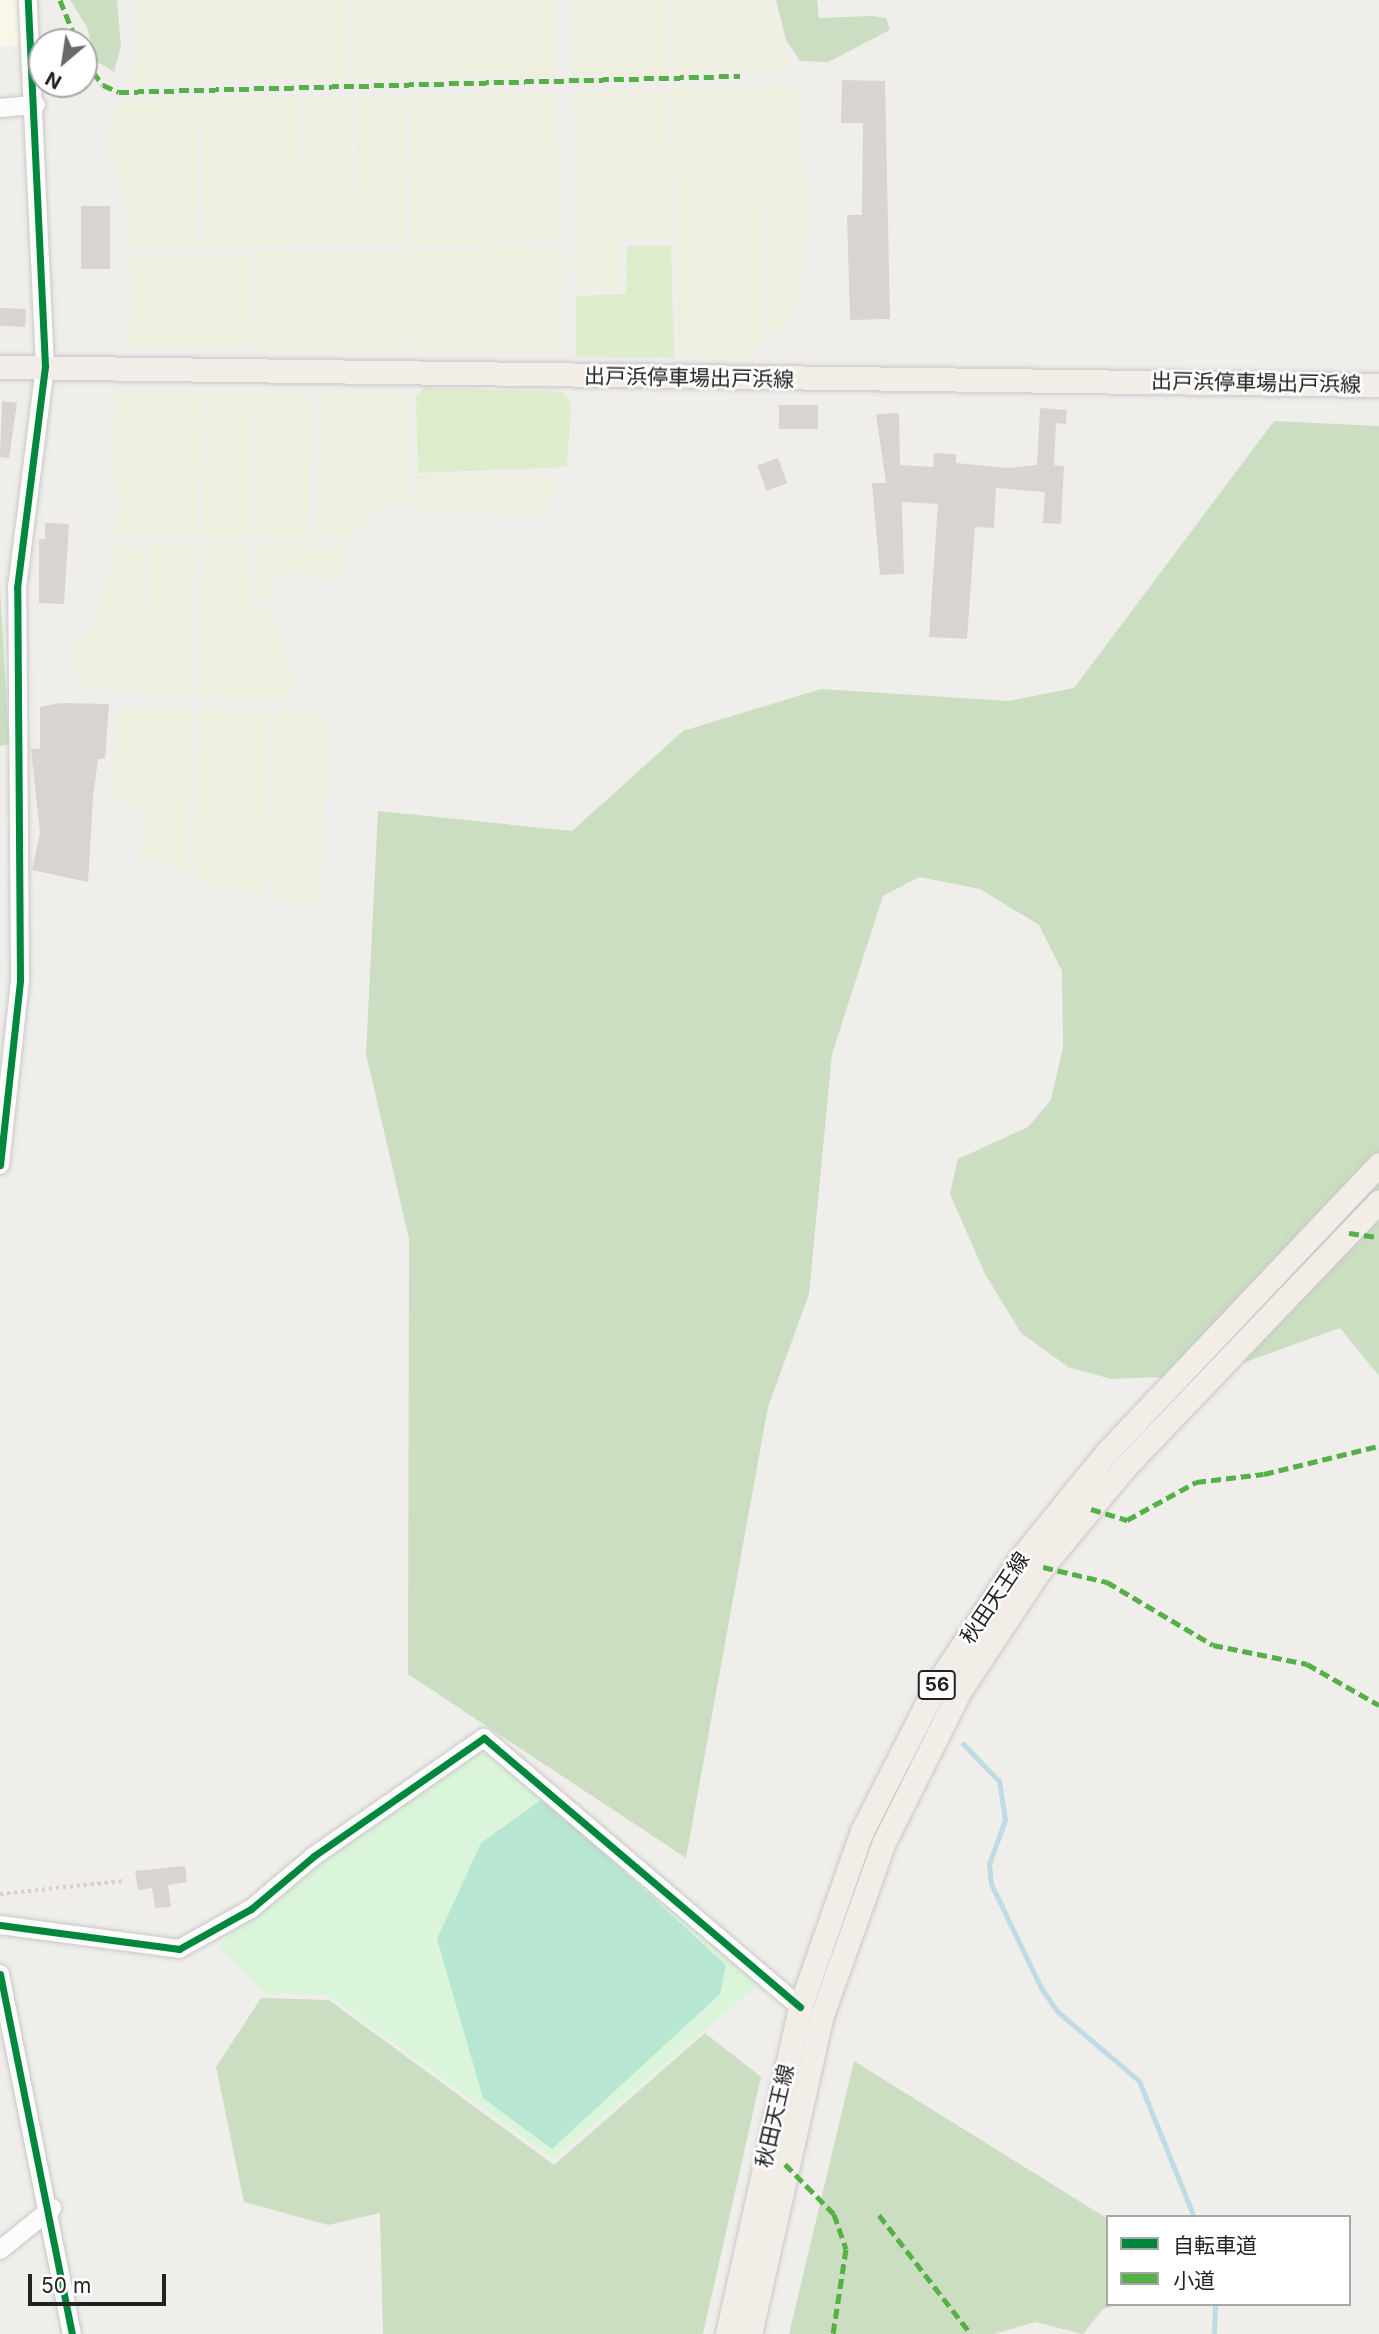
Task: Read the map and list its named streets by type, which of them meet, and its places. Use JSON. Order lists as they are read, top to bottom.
{
  "streets": {
    "main road": ["出戸浜停車場出戸浜線", "秋田天王線", "56"]
  },
  "legend": ["自転車道", "小道"],
  "scale_bar": "50 m",
  "north": "bottom left"
}
